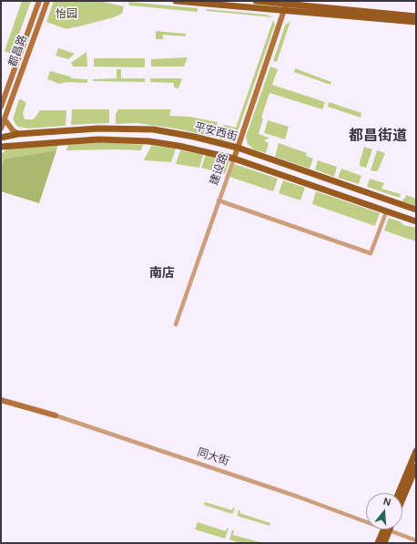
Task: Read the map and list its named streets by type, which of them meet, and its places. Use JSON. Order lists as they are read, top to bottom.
{
  "streets": {
    "main road": [
      "都昌路",
      "平安西街",
      "建设路",
      "同大街"
    ]
  },
  "crossings": [
    ["平安西街", "建设路"]
  ],
  "districts": ["都昌街道", "南店"],
  "parks": ["怡园"],
  "north": "top"
}
